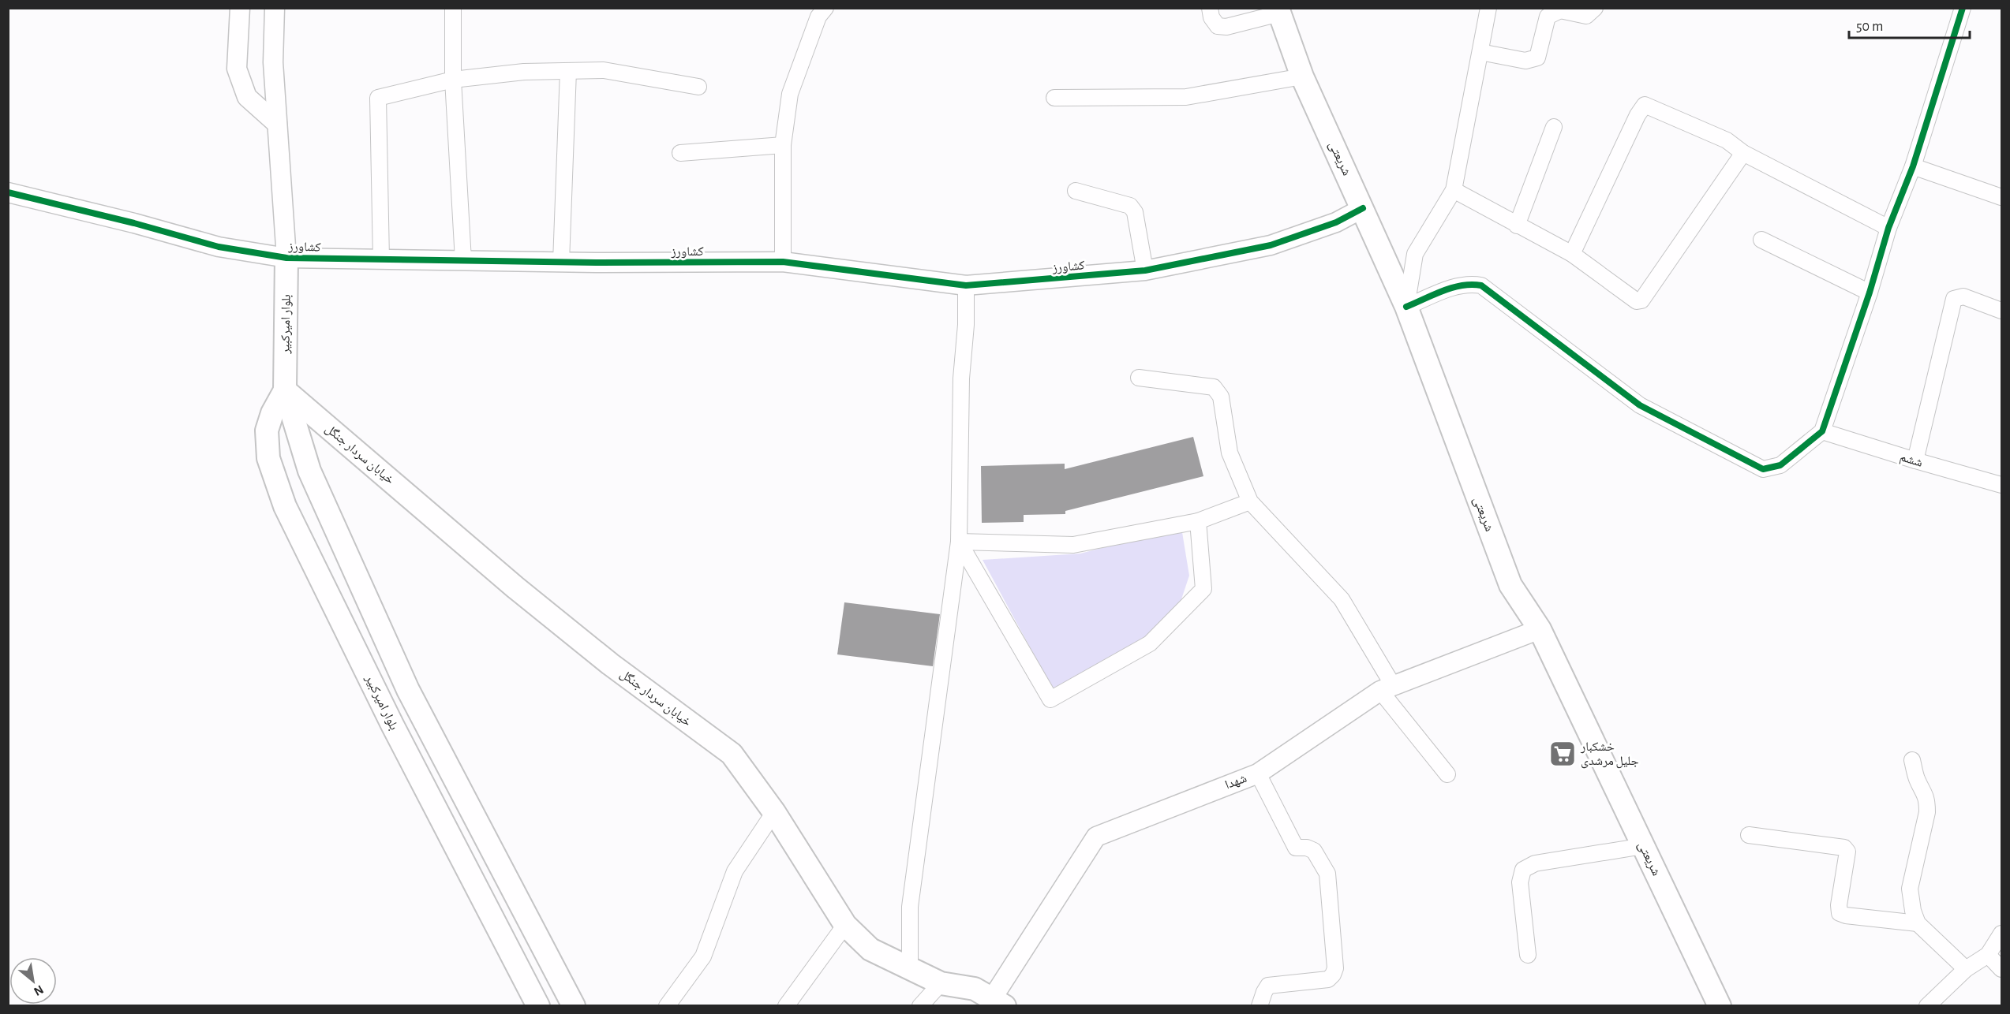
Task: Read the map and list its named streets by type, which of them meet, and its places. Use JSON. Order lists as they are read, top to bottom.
{
  "streets": {
    "main road": ["شریعتی", "بلوار امیرکبیر", "خیابان سردار جنگل"],
    "street": ["کشاورز", "ششم", "شهدا"]
  },
  "crossings": [
    ["شریعتی", "کشاورز"],
    ["شریعتی", "شهدا"],
    ["کشاورز", "بلوار امیرکبیر"],
    ["بلوار امیرکبیر", "خیابان سردار جنگل"],
    ["خیابان سردار جنگل", "شهدا"]
  ],
  "places": {
    "supermarket": ["خشکبار جلیل مرشدی"]
  },
  "scale_bar": "50 m",
  "north": "bottom right"
}
